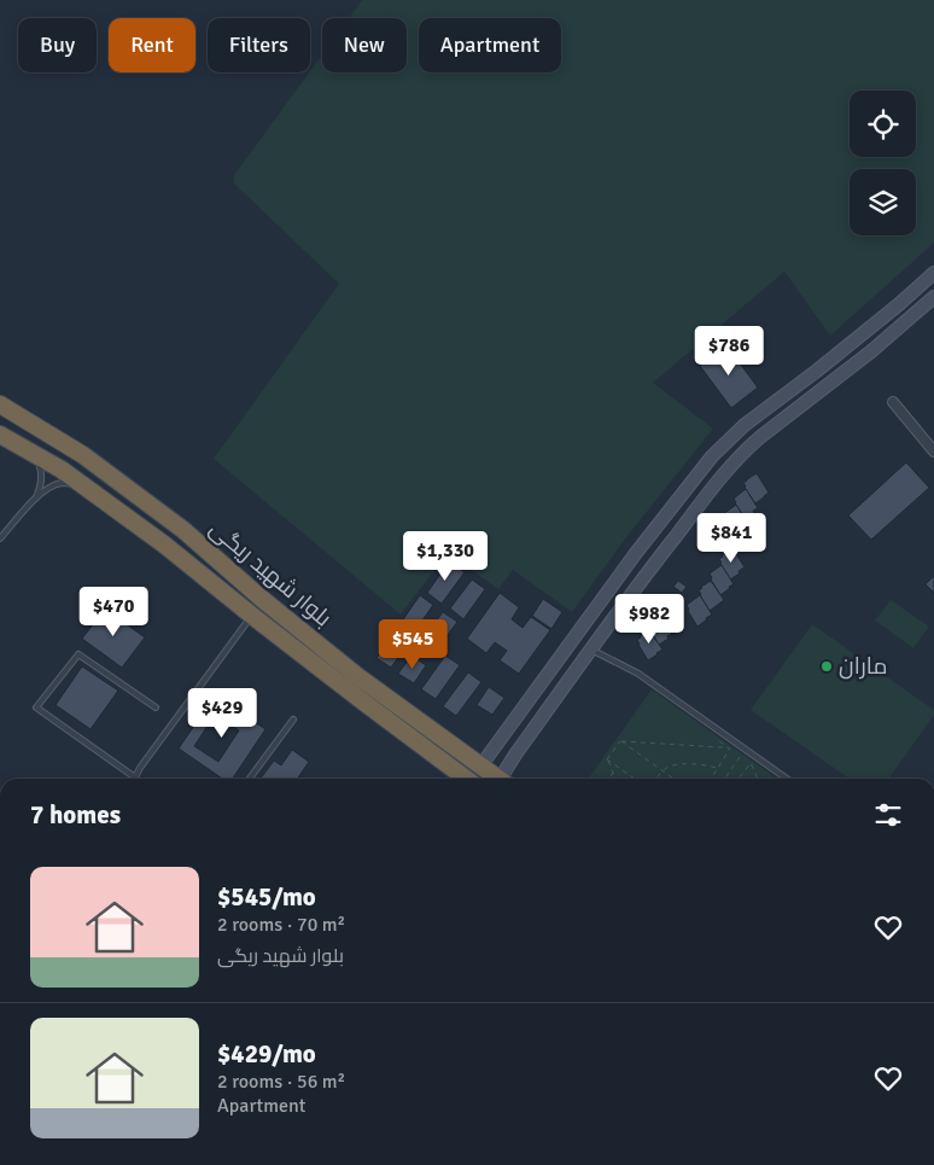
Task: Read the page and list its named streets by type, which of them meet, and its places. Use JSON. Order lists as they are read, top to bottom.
{
  "streets": {
    "highway": ["بلوار شهید ریگی"]
  },
  "places": ["ماران"],
  "page": {
    "chip": [
      "Buy",
      "Rent",
      "Filters",
      "New",
      "Apartment"
    ],
    "price": [
      "$786",
      "$841",
      "$1,330",
      "$470",
      "$982",
      "$545",
      "$429"
    ],
    "heading": "7 homes",
    "list": [
      {
        "name": "$545/mo",
        "note": "2 rooms · 70 m² · بلوار شهید ریگی"
      },
      {
        "name": "$429/mo",
        "note": "2 rooms · 56 m² · Apartment"
      }
    ]
  }
}
